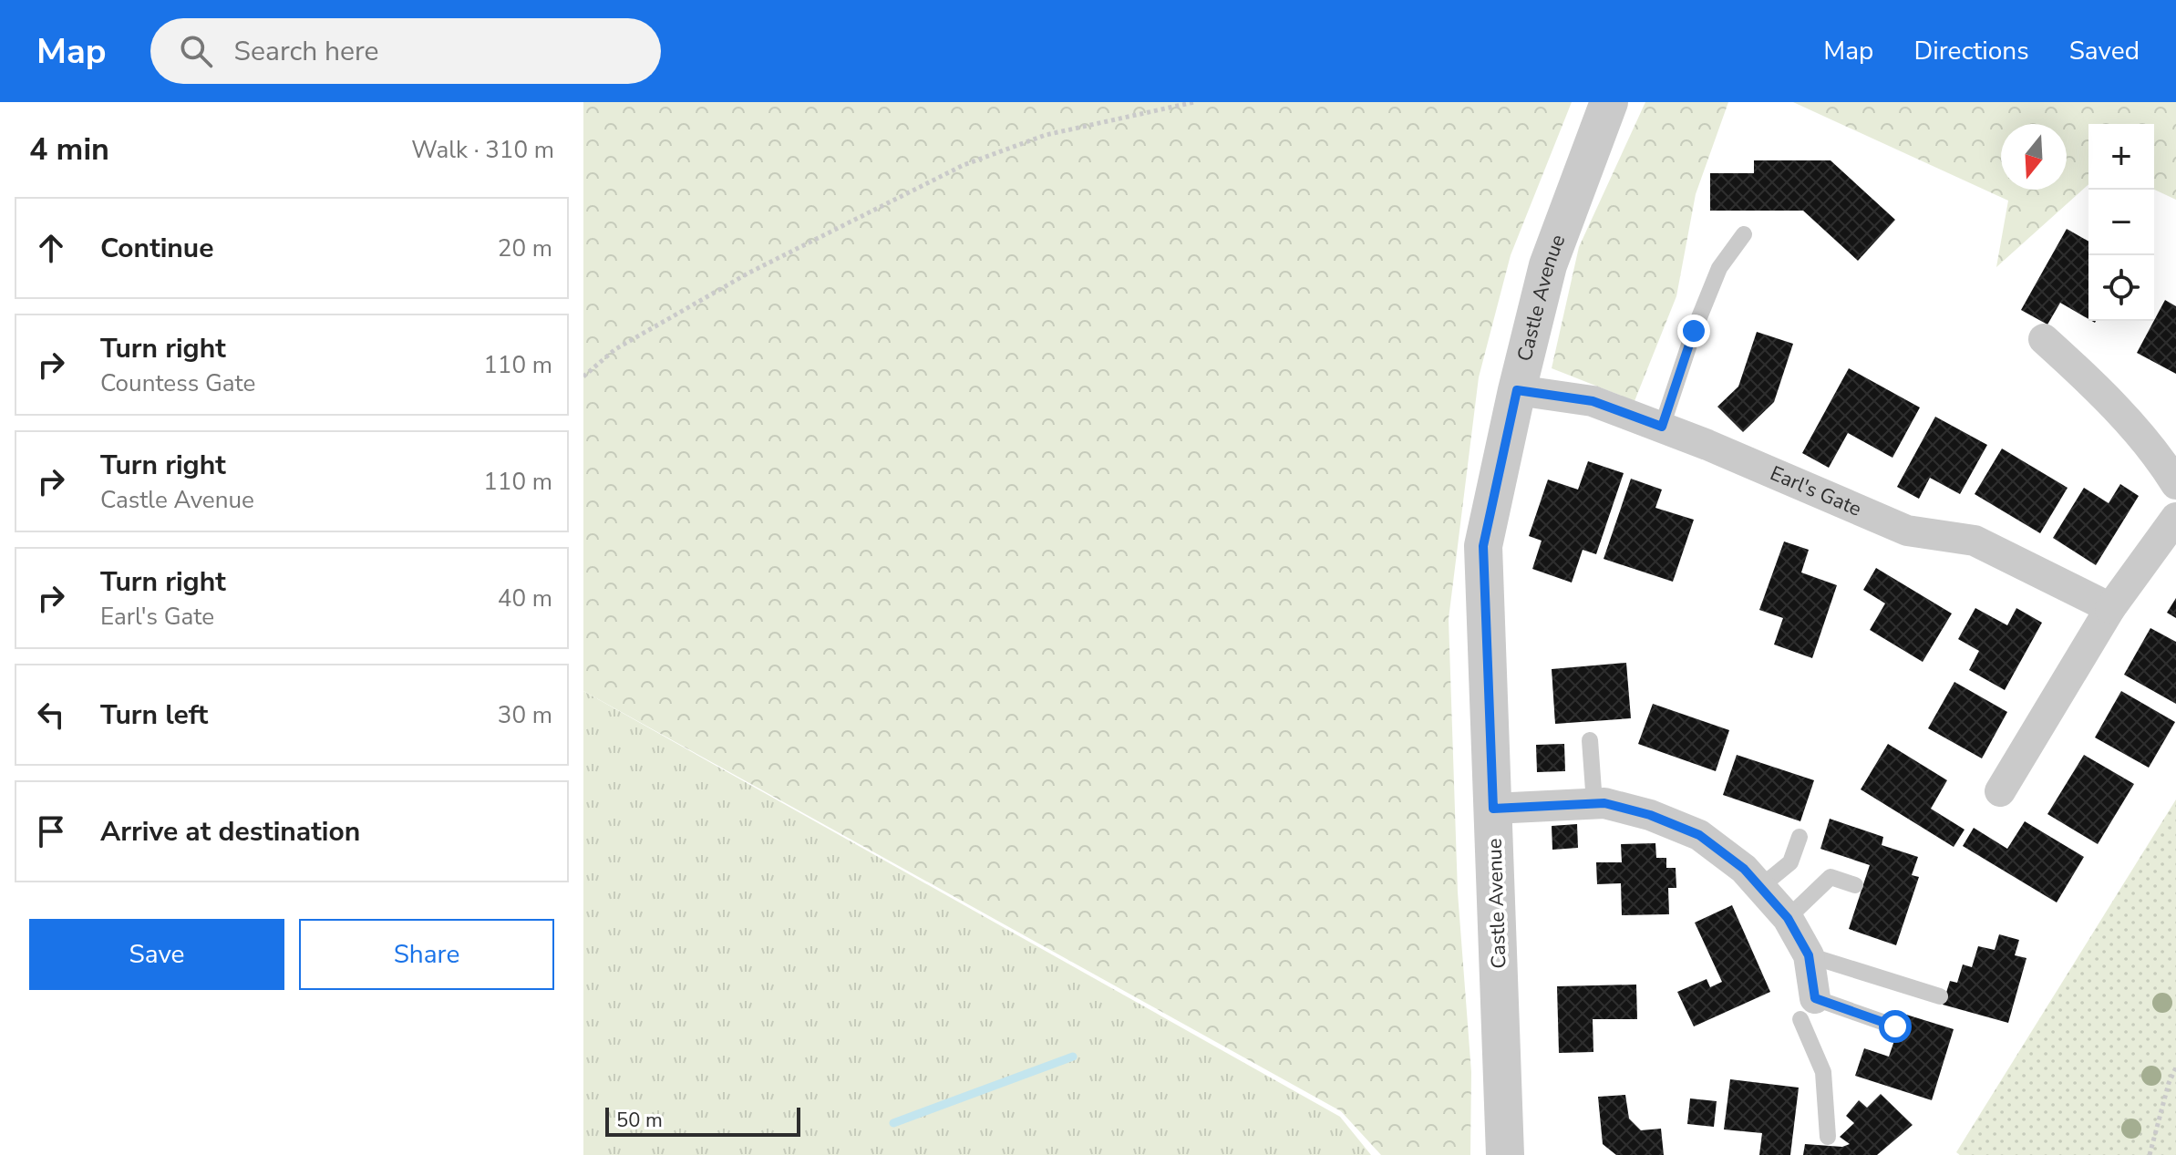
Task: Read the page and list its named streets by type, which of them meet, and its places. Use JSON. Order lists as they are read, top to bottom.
{
  "streets": {
    "street": ["Castle Avenue", "Earl's Gate"]
  },
  "crossings": [
    ["Castle Avenue", "Earl's Gate"]
  ],
  "scale_bar": "50 m",
  "north": "bottom",
  "page": {
    "header": "Map",
    "search": "Search here",
    "nav": ["Map", "Directions", "Saved"],
    "heading": ["4 min", "Walk · 310 m"],
    "map_buttons": ["+", "−"],
    "list": [
      ["Continue", "20 m"],
      ["Turn right", "Countess Gate", "110 m"],
      ["Turn right", "Castle Avenue", "110 m"],
      ["Turn right", "Earl's Gate", "40 m"],
      ["Turn left", "30 m"],
      "Arrive at destination"
    ],
    "buttons": ["Save", "Share"],
    "scale": "50 m"
  }
}
